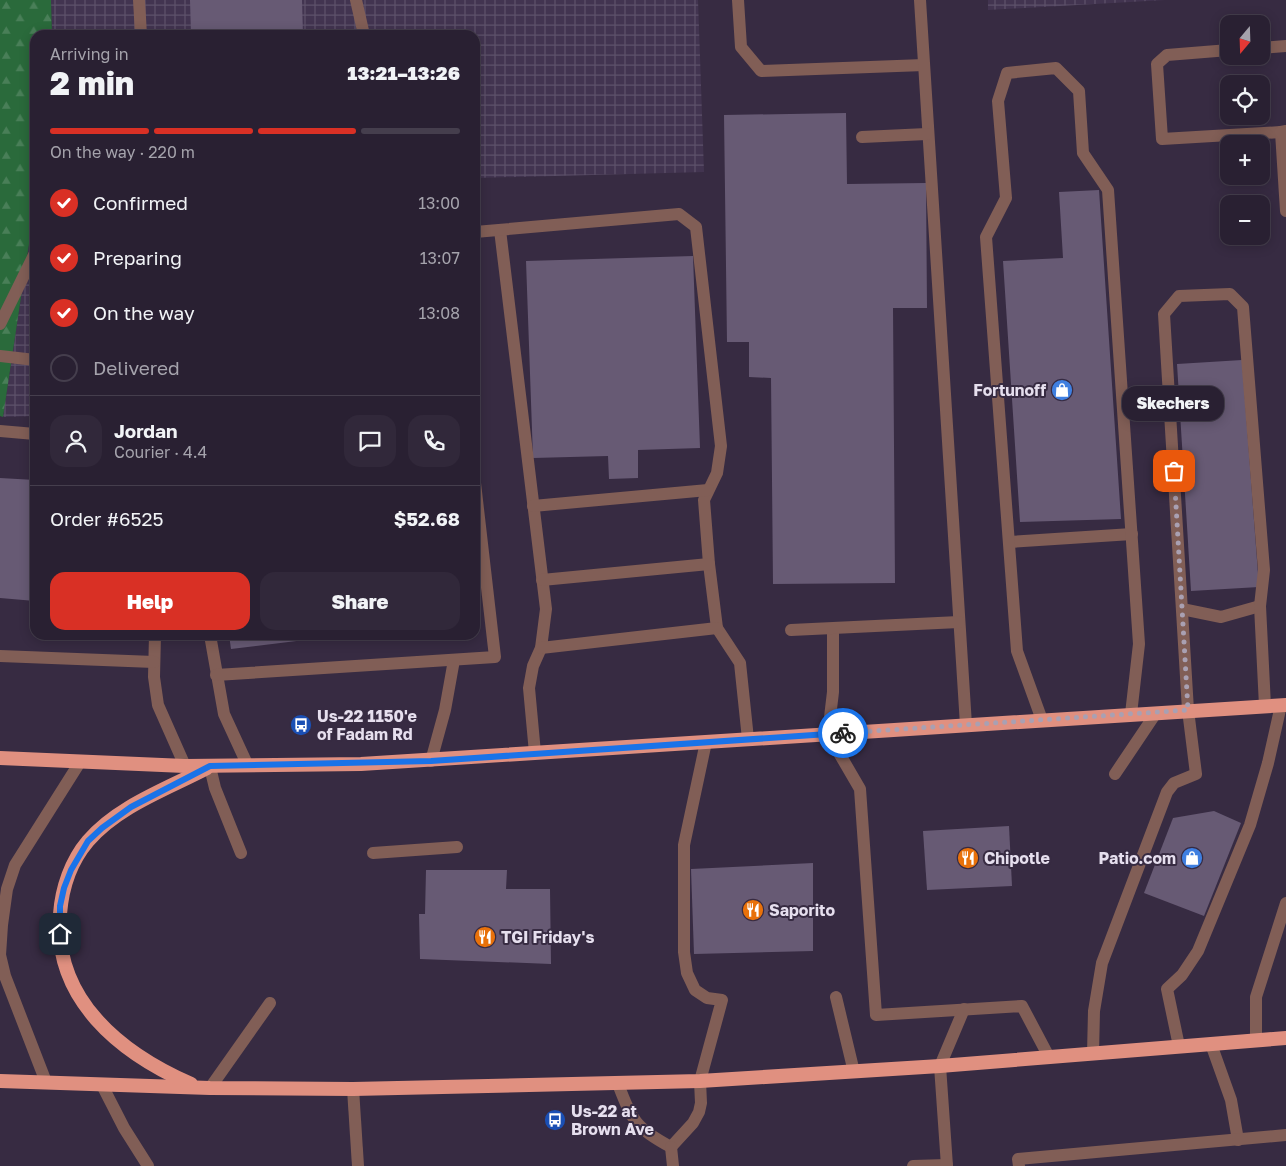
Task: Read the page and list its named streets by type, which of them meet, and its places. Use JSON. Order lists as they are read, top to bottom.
{
  "places": {
    "shop": ["Fortunoff", "Patio.com"],
    "other": ["Skechers"],
    "bus stop": ["Us-22 1150'e of Fadam Rd", "Us-22 at Brown Ave"],
    "restaurant": ["Chipotle", "Saporito", "TGI Friday's"]
  },
  "north": "bottom",
  "page": {
    "map_buttons": ["+", "−"],
    "heading": ["2 min", "Arriving in", "13:21–13:26"],
    "panel": [
      "Jordan",
      "Courier · 4.4",
      "Order #6525",
      "$52.68"
    ],
    "bar": "On the way · 220 m",
    "list": [
      ["Confirmed", "13:00"],
      ["Preparing", "13:07"],
      ["On the way", "13:08"],
      "Delivered"
    ],
    "bubble": "Skechers",
    "buttons": ["Help", "Share"]
  }
}
